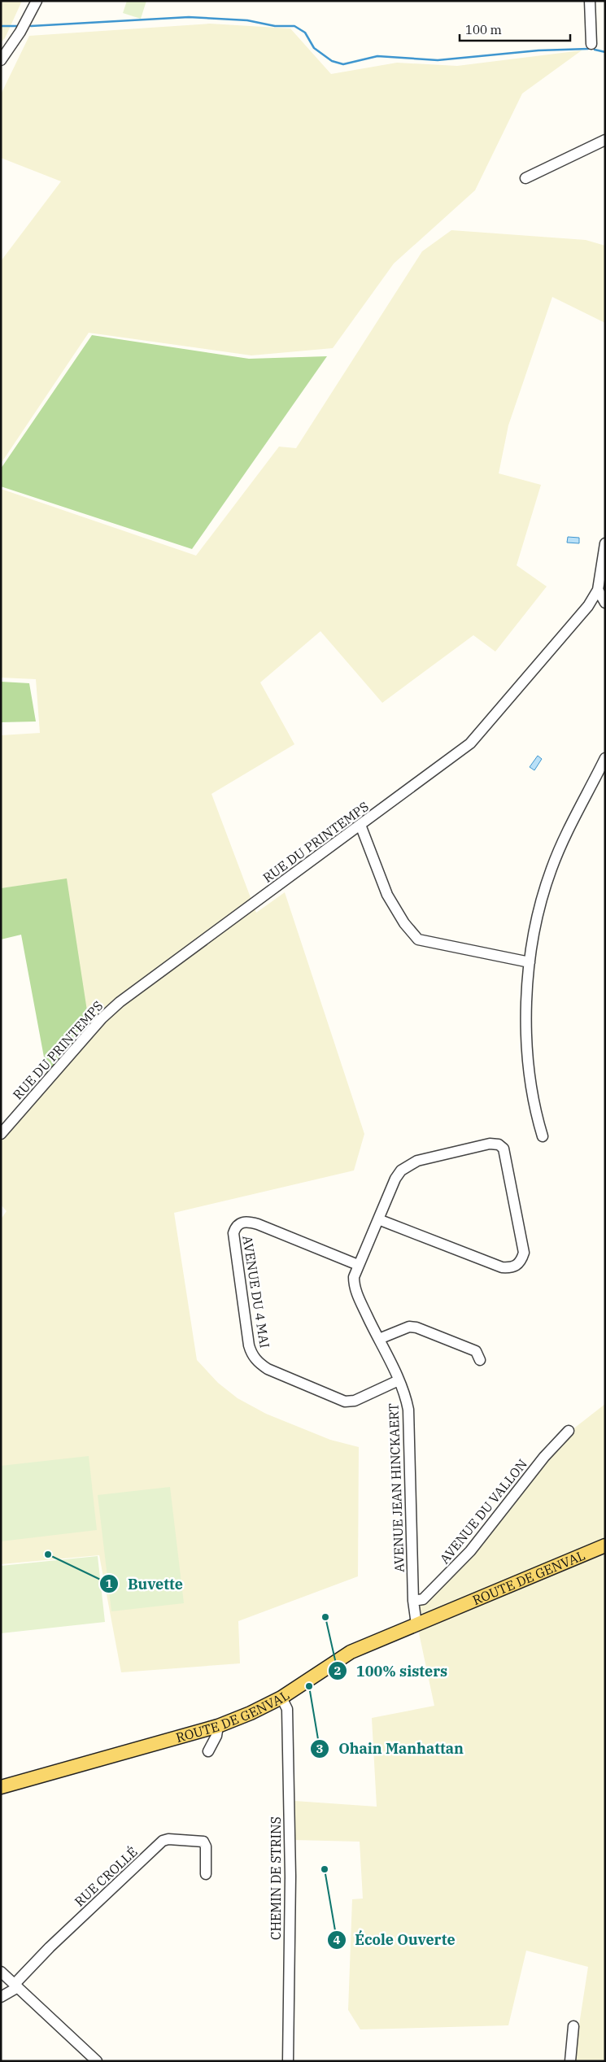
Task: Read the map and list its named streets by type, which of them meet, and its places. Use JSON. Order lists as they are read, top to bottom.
{
  "streets": {
    "main road": ["ROUTE DE GENVAL"],
    "street": [
      "RUE DU PRINTEMPS",
      "AVENUE DU 4 MAI",
      "AVENUE JEAN HINCKAERT",
      "AVENUE DU VALLON",
      "RUE CROLLÉ",
      "CHEMIN DE STRINS"
    ]
  },
  "crossings": [
    ["AVENUE DU 4 MAI", "AVENUE JEAN HINCKAERT"],
    ["AVENUE JEAN HINCKAERT", "AVENUE DU VALLON"],
    ["AVENUE JEAN HINCKAERT", "ROUTE DE GENVAL"],
    ["ROUTE DE GENVAL", "CHEMIN DE STRINS"]
  ],
  "places": [
    "Buvette",
    "100% sisters",
    "Ohain Manhattan",
    "École Ouverte"
  ],
  "scale_bar": "100 m"
}
